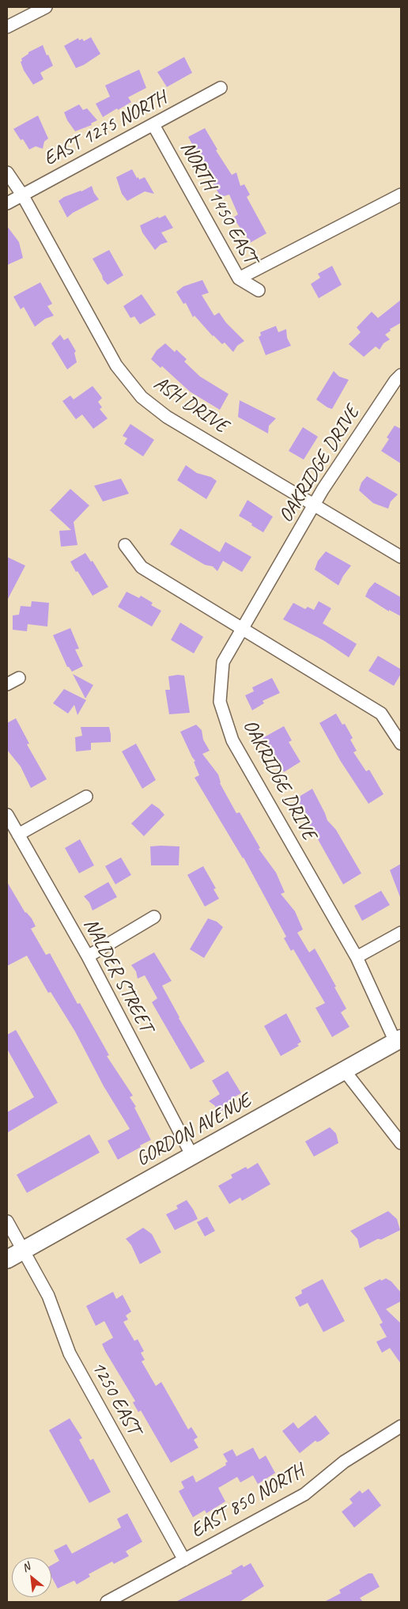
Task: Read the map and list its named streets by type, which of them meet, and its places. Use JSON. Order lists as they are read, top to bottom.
{
  "streets": {
    "main road": ["GORDON AVENUE"],
    "street": [
      "EAST 1275 NORTH",
      "NORTH 1450 EAST",
      "ASH DRIVE",
      "OAKRIDGE DRIVE",
      "NALDER STREET",
      "1250 EAST",
      "EAST 850 NORTH"
    ]
  },
  "crossings": [
    ["EAST 1275 NORTH", "NORTH 1450 EAST"],
    ["EAST 1275 NORTH", "ASH DRIVE"],
    ["ASH DRIVE", "OAKRIDGE DRIVE"],
    ["OAKRIDGE DRIVE", "GORDON AVENUE"],
    ["NALDER STREET", "GORDON AVENUE"],
    ["GORDON AVENUE", "1250 EAST"],
    ["1250 EAST", "EAST 850 NORTH"]
  ],
  "north": "top left"
}
